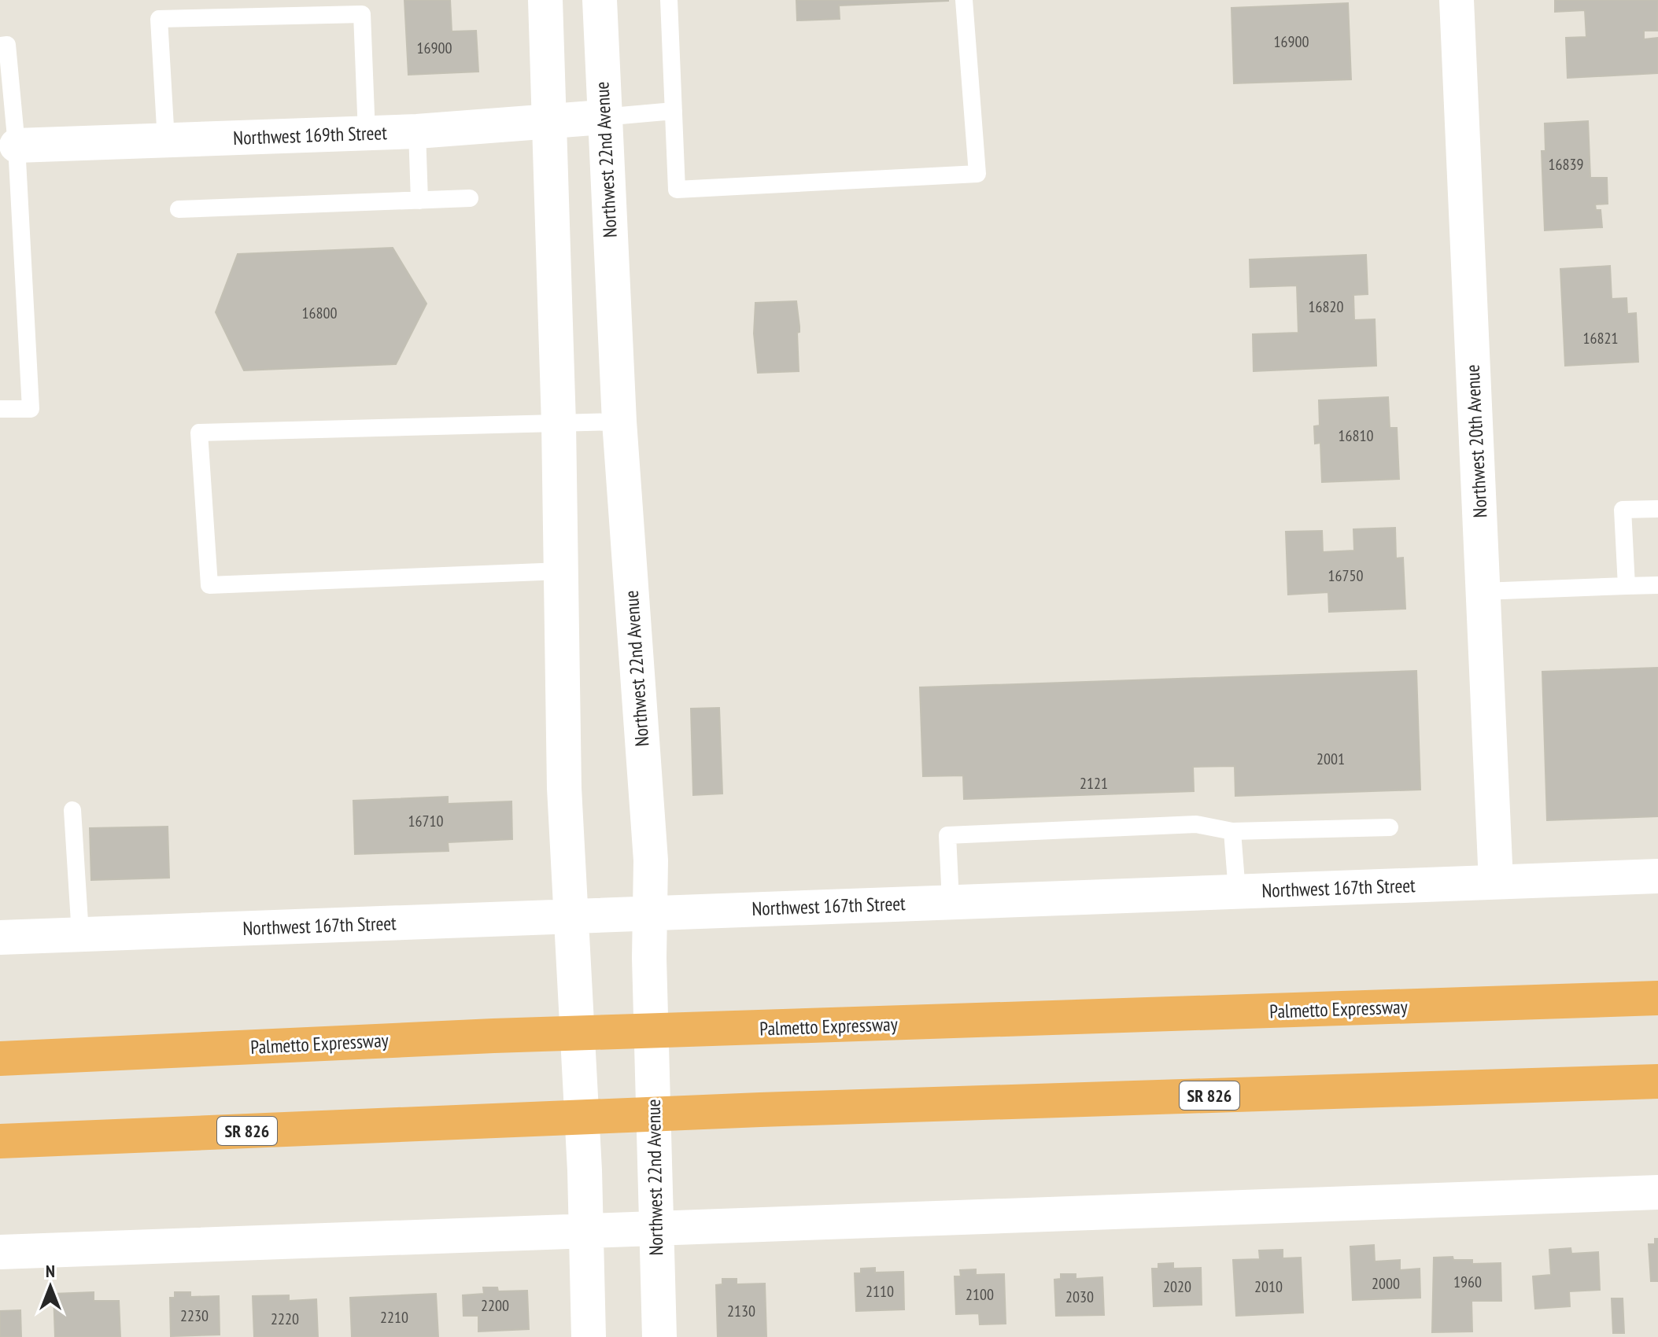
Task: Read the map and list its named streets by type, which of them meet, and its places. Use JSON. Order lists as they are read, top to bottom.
{
  "streets": {
    "highway": ["Palmetto Expressway", "SR 826"],
    "street": [
      "Northwest 169th Street",
      "Northwest 22nd Avenue",
      "Northwest 20th Avenue",
      "Northwest 167th Street"
    ]
  },
  "crossings": [
    ["Northwest 169th Street", "Northwest 22nd Avenue"],
    ["Northwest 22nd Avenue", "Northwest 167th Street"],
    ["Northwest 20th Avenue", "Northwest 167th Street"]
  ],
  "house_numbers": [
    "16900",
    "16900",
    "16839",
    "16820",
    "16800",
    "16821",
    "16810",
    "16750",
    "2001",
    "2121",
    "16710",
    "1960",
    "2000",
    "2020",
    "2010",
    "2110",
    "2100",
    "2030",
    "2200",
    "2130",
    "2230",
    "2210",
    "2220"
  ],
  "north": "top"
}
